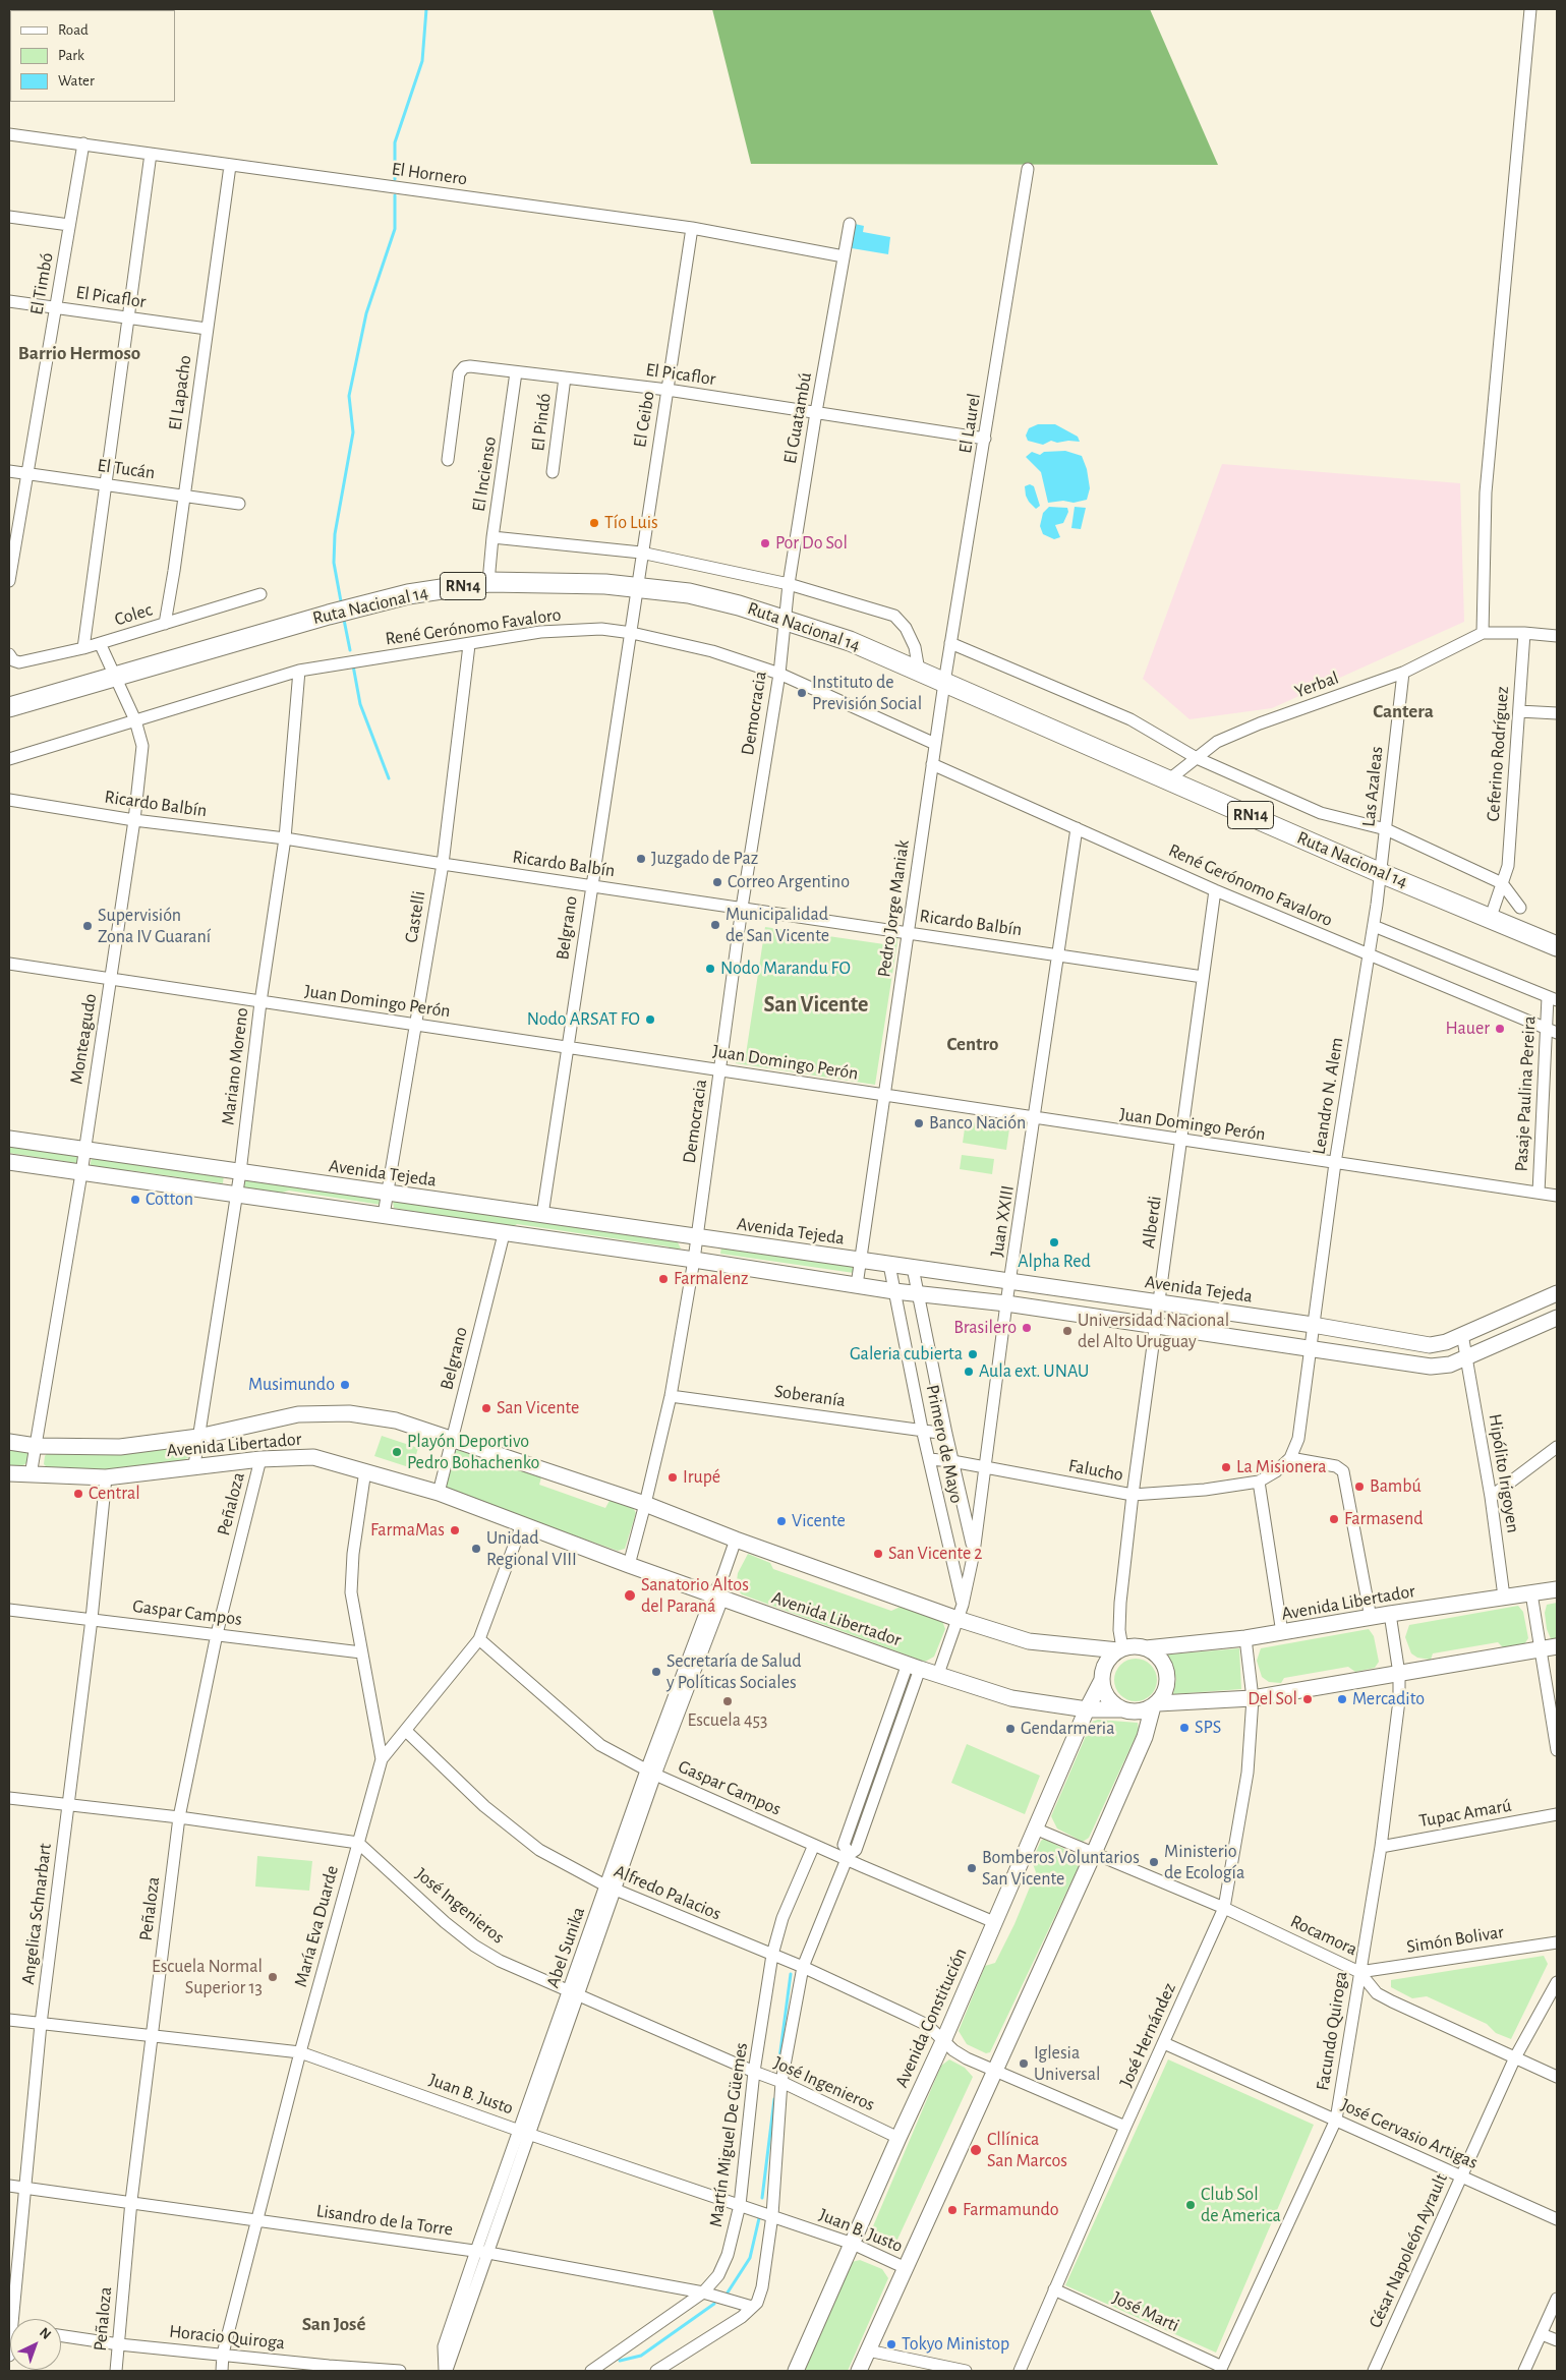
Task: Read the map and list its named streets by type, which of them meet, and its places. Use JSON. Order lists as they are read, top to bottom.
{
  "streets": {
    "highway": ["RN14", "Ruta Nacional 14"],
    "main road": ["Avenida Tejeda", "Avenida Libertador", "Avenida Constitución"],
    "street": [
      "El Hornero",
      "El Timbó",
      "El Picaflor",
      "El Lapacho",
      "El Guatambú",
      "El Ceibo",
      "El Pindó",
      "El Laurel",
      "El Tucán",
      "El Incienso",
      "Colec",
      "René Gerónomo Favaloro",
      "Yerbal",
      "Democracia",
      "Ceferino Rodríguez",
      "Las Azaleas",
      "Ricardo Balbín",
      "Pedro Jorge Maniak",
      "Castelli",
      "Belgrano",
      "Juan Domingo Perón",
      "Monteagudo",
      "Mariano Moreno",
      "Pasaje Paulina Pereira",
      "Leandro N. Alem",
      "Juan XXIII",
      "Alberdi",
      "Soberanía",
      "Primero de Mayo",
      "Falucho",
      "Hipólito Irigoyen",
      "Peñaloza",
      "Gaspar Campos",
      "Tupac Amarú",
      "Alfredo Palacios",
      "José Ingenieros",
      "Angelica Schnarbart",
      "María Eva Duarde",
      "Rocamora",
      "Simón Bolivar",
      "Abel Sunika",
      "Facundo Quiroga",
      "José Hernández",
      "Juan B. Justo",
      "José Gervasio Artigas",
      "Martín Miguel De Güemes",
      "Lisandro de la Torre",
      "César Napoleón Ayrault",
      "José Marti",
      "Horacio Quiroga"
    ]
  },
  "crossings": [
    ["El Hornero", "El Timbó"],
    ["El Hornero", "El Lapacho"],
    ["El Hornero", "El Guatambú"],
    ["El Hornero", "El Ceibo"],
    ["El Timbó", "El Picaflor"],
    ["El Timbó", "El Tucán"],
    ["El Picaflor", "El Lapacho"],
    ["El Picaflor", "El Guatambú"],
    ["El Picaflor", "El Ceibo"],
    ["El Picaflor", "El Pindó"],
    ["El Picaflor", "El Laurel"],
    ["El Picaflor", "El Incienso"],
    ["El Lapacho", "El Tucán"],
    ["El Lapacho", "Colec"],
    ["El Guatambú", "Ruta Nacional 14"],
    ["El Guatambú", "Democracia"],
    ["El Ceibo", "Ruta Nacional 14"],
    ["El Ceibo", "Belgrano"],
    ["El Laurel", "Ruta Nacional 14"],
    ["El Laurel", "Pedro Jorge Maniak"],
    ["El Incienso", "Ruta Nacional 14"],
    ["Ruta Nacional 14", "Yerbal"],
    ["Ruta Nacional 14", "Democracia"],
    ["Ruta Nacional 14", "Ceferino Rodríguez"],
    ["Ruta Nacional 14", "Las Azaleas"],
    ["Ruta Nacional 14", "Pedro Jorge Maniak"],
    ["Ruta Nacional 14", "Belgrano"],
    ["Ruta Nacional 14", "Monteagudo"],
    ["Ruta Nacional 14", "Leandro N. Alem"],
    ["Colec", "Monteagudo"],
    ["René Gerónomo Favaloro", "Democracia"],
    ["René Gerónomo Favaloro", "Pedro Jorge Maniak"],
    ["René Gerónomo Favaloro", "Castelli"],
    ["René Gerónomo Favaloro", "Belgrano"],
    ["René Gerónomo Favaloro", "Monteagudo"],
    ["René Gerónomo Favaloro", "Mariano Moreno"],
    ["René Gerónomo Favaloro", "Pasaje Paulina Pereira"],
    ["René Gerónomo Favaloro", "Leandro N. Alem"],
    ["René Gerónomo Favaloro", "Juan XXIII"],
    ["René Gerónomo Favaloro", "Alberdi"],
    ["Yerbal", "Las Azaleas"],
    ["Democracia", "Ricardo Balbín"],
    ["Democracia", "Juan Domingo Perón"],
    ["Democracia", "Avenida Tejeda"],
    ["Democracia", "Soberanía"],
    ["Democracia", "Avenida Libertador"],
    ["Las Azaleas", "Leandro N. Alem"],
    ["Ricardo Balbín", "Pedro Jorge Maniak"],
    ["Ricardo Balbín", "Castelli"],
    ["Ricardo Balbín", "Belgrano"],
    ["Ricardo Balbín", "Monteagudo"],
    ["Ricardo Balbín", "Mariano Moreno"],
    ["Ricardo Balbín", "Juan XXIII"],
    ["Ricardo Balbín", "Alberdi"],
    ["Pedro Jorge Maniak", "Juan Domingo Perón"],
    ["Pedro Jorge Maniak", "Avenida Tejeda"],
    ["Castelli", "Juan Domingo Perón"],
    ["Castelli", "Avenida Tejeda"],
    ["Belgrano", "Juan Domingo Perón"],
    ["Belgrano", "Avenida Tejeda"],
    ["Belgrano", "Avenida Libertador"],
    ["Juan Domingo Perón", "Monteagudo"],
    ["Juan Domingo Perón", "Mariano Moreno"],
    ["Juan Domingo Perón", "Pasaje Paulina Pereira"],
    ["Juan Domingo Perón", "Leandro N. Alem"],
    ["Juan Domingo Perón", "Juan XXIII"],
    ["Juan Domingo Perón", "Alberdi"],
    ["Monteagudo", "Avenida Tejeda"],
    ["Monteagudo", "Avenida Libertador"],
    ["Mariano Moreno", "Avenida Tejeda"],
    ["Mariano Moreno", "Avenida Libertador"],
    ["Leandro N. Alem", "Avenida Tejeda"],
    ["Avenida Tejeda", "Juan XXIII"],
    ["Avenida Tejeda", "Alberdi"],
    ["Avenida Tejeda", "Primero de Mayo"],
    ["Avenida Tejeda", "Hipólito Irigoyen"],
    ["Juan XXIII", "Primero de Mayo"],
    ["Juan XXIII", "Avenida Libertador"],
    ["Juan XXIII", "Falucho"],
    ["Alberdi", "Avenida Libertador"],
    ["Alberdi", "Falucho"],
    ["Alberdi", "Avenida Constitución"],
    ["Soberanía", "Primero de Mayo"],
    ["Primero de Mayo", "Avenida Libertador"],
    ["Primero de Mayo", "Falucho"],
    ["Avenida Libertador", "Hipólito Irigoyen"],
    ["Avenida Libertador", "Peñaloza"],
    ["Avenida Libertador", "Angelica Schnarbart"],
    ["Avenida Libertador", "María Eva Duarde"],
    ["Avenida Libertador", "Abel Sunika"],
    ["Avenida Libertador", "Avenida Constitución"],
    ["Avenida Libertador", "Facundo Quiroga"],
    ["Avenida Libertador", "José Hernández"],
    ["Peñaloza", "Gaspar Campos"],
    ["Peñaloza", "Juan B. Justo"],
    ["Peñaloza", "Lisandro de la Torre"],
    ["Peñaloza", "Horacio Quiroga"],
    ["Gaspar Campos", "Angelica Schnarbart"],
    ["Gaspar Campos", "María Eva Duarde"],
    ["Gaspar Campos", "Abel Sunika"],
    ["Gaspar Campos", "Avenida Constitución"],
    ["Gaspar Campos", "Martín Miguel De Güemes"],
    ["Tupac Amarú", "Facundo Quiroga"],
    ["Alfredo Palacios", "María Eva Duarde"],
    ["Alfredo Palacios", "Abel Sunika"],
    ["Alfredo Palacios", "Avenida Constitución"],
    ["Alfredo Palacios", "José Hernández"],
    ["Alfredo Palacios", "Martín Miguel De Güemes"],
    ["José Ingenieros", "María Eva Duarde"],
    ["José Ingenieros", "Abel Sunika"],
    ["José Ingenieros", "Avenida Constitución"],
    ["José Ingenieros", "Martín Miguel De Güemes"],
    ["Angelica Schnarbart", "Juan B. Justo"],
    ["Angelica Schnarbart", "Lisandro de la Torre"],
    ["María Eva Duarde", "Juan B. Justo"],
    ["María Eva Duarde", "Lisandro de la Torre"],
    ["María Eva Duarde", "Horacio Quiroga"],
    ["Rocamora", "Simón Bolivar"],
    ["Rocamora", "Avenida Constitución"],
    ["Rocamora", "Facundo Quiroga"],
    ["Rocamora", "José Hernández"],
    ["Rocamora", "César Napoleón Ayrault"],
    ["Simón Bolivar", "Facundo Quiroga"],
    ["Abel Sunika", "Juan B. Justo"],
    ["Abel Sunika", "Lisandro de la Torre"],
    ["Avenida Constitución", "Juan B. Justo"],
    ["Facundo Quiroga", "José Gervasio Artigas"],
    ["Facundo Quiroga", "José Marti"],
    ["José Hernández", "José Gervasio Artigas"],
    ["José Hernández", "José Marti"],
    ["Juan B. Justo", "Martín Miguel De Güemes"],
    ["José Gervasio Artigas", "César Napoleón Ayrault"],
    ["Martín Miguel De Güemes", "Lisandro de la Torre"]
  ],
  "districts": [
    "Barrio Hermoso",
    "Cantera",
    "San Vicente",
    "Centro",
    "San José"
  ],
  "places": [
    "Tío Luis",
    "Por Do Sol",
    "Instituto de Previsión Social",
    "Juzgado de Paz",
    "Correo Argentino",
    "Municipalidad de San Vicente",
    "Supervisión Zona IV Guaraní",
    "Nodo Marandu FO",
    "Nodo ARSAT FO",
    "Hauer",
    "Banco Nación",
    "Cotton",
    "Alpha Red",
    "Farmalenz",
    "Brasilero",
    "Universidad Nacional del Alto Uruguay",
    "Galeria cubierta",
    "Aula ext. UNAU",
    "Musimundo",
    "San Vicente",
    "Playón Deportivo Pedro Bohachenko",
    "La Misionera",
    "Irupé",
    "Bambú",
    "Central",
    "Farmasend",
    "Vicente",
    "FarmaMas",
    "Unidad Regional VIII",
    "San Vicente 2",
    "Sanatorio Altos del Paraná",
    "Secretaría de Salud y Políticas Sociales",
    "Del Sol",
    "Mercadito",
    "Escuela 453",
    "SPS",
    "Gendarmeria",
    "Ministerio de Ecología",
    "Bomberos Voluntarios San Vicente",
    "Escuela Normal Superior 13",
    "Iglesia Universal",
    "Cllínica San Marcos",
    "Club Sol de America",
    "Farmamundo",
    "Tokyo Ministop"
  ],
  "legend": ["Road", "Park", "Water"],
  "north": "top right"
}
